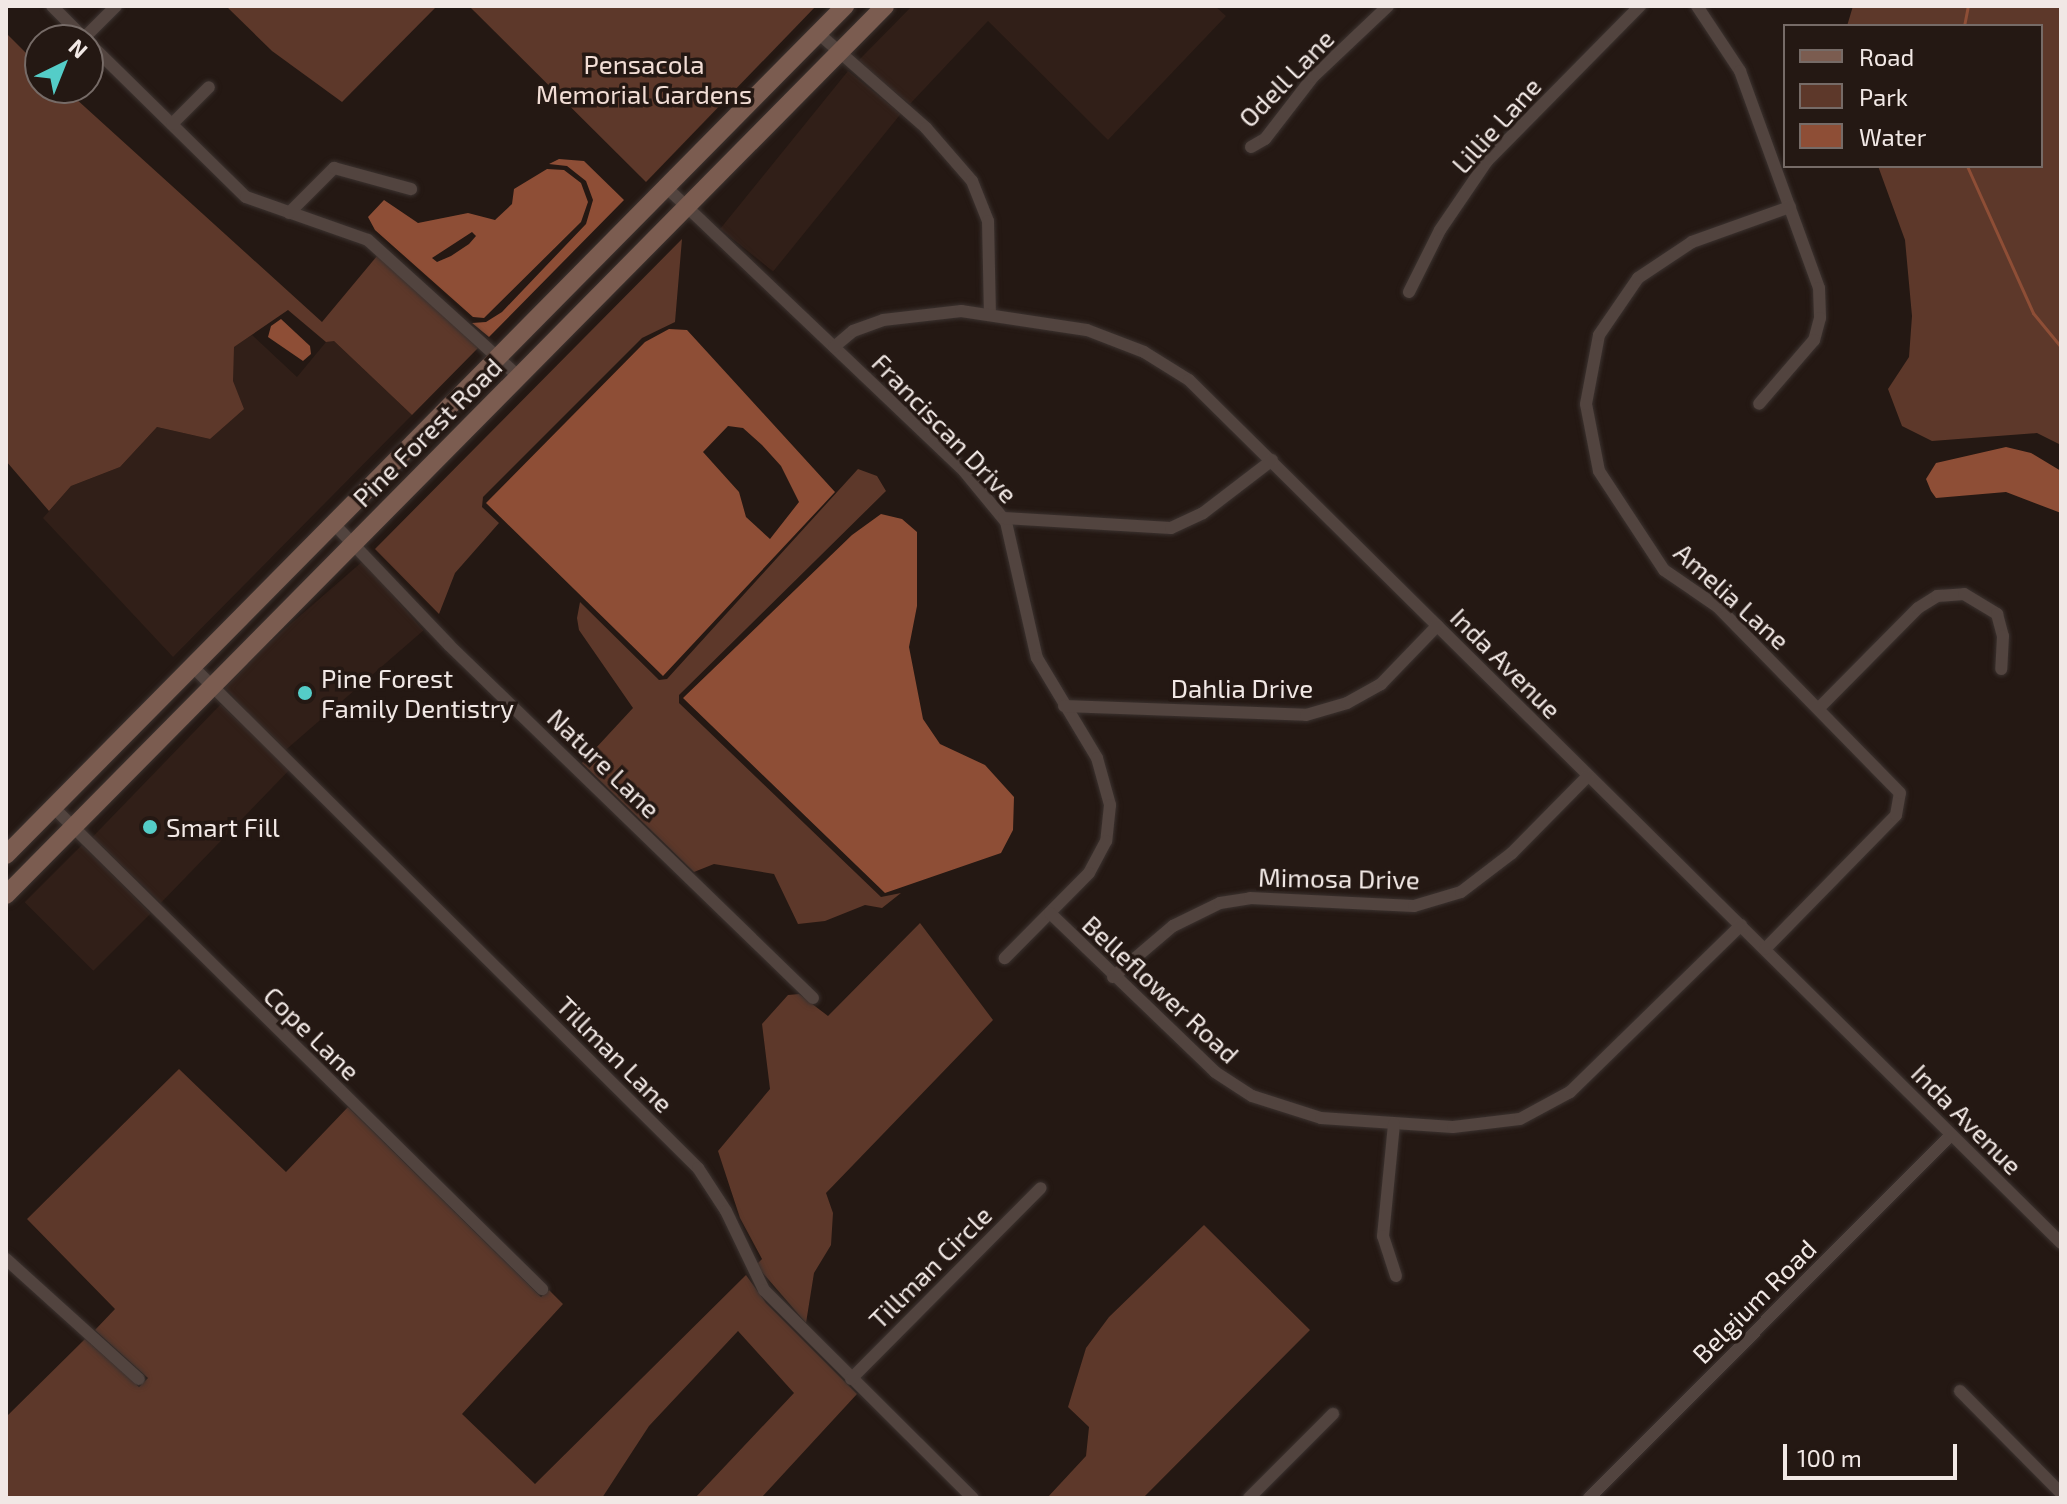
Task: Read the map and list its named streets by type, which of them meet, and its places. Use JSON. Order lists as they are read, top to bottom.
{
  "streets": {
    "main road": ["Pine Forest Road"],
    "street": [
      "Odell Lane",
      "Lillie Lane",
      "Franciscan Drive",
      "Amelia Lane",
      "Inda Avenue",
      "Dahlia Drive",
      "Nature Lane",
      "Mimosa Drive",
      "Belleflower Road",
      "Cope Lane",
      "Tillman Lane",
      "Tillman Circle",
      "Belgium Road"
    ]
  },
  "crossings": [
    ["Franciscan Drive", "Pine Forest Road"],
    ["Franciscan Drive", "Inda Avenue"],
    ["Franciscan Drive", "Dahlia Drive"],
    ["Franciscan Drive", "Belleflower Road"],
    ["Pine Forest Road", "Nature Lane"],
    ["Pine Forest Road", "Cope Lane"],
    ["Pine Forest Road", "Tillman Lane"],
    ["Amelia Lane", "Inda Avenue"],
    ["Inda Avenue", "Dahlia Drive"],
    ["Inda Avenue", "Mimosa Drive"],
    ["Inda Avenue", "Belleflower Road"],
    ["Inda Avenue", "Belgium Road"],
    ["Mimosa Drive", "Belleflower Road"],
    ["Tillman Lane", "Tillman Circle"]
  ],
  "parks": ["Pensacola Memorial Gardens"],
  "places": ["Pine Forest Family Dentistry", "Smart Fill"],
  "legend": ["Road", "Park", "Water"],
  "scale_bar": "100 m",
  "north": "top right"
}
